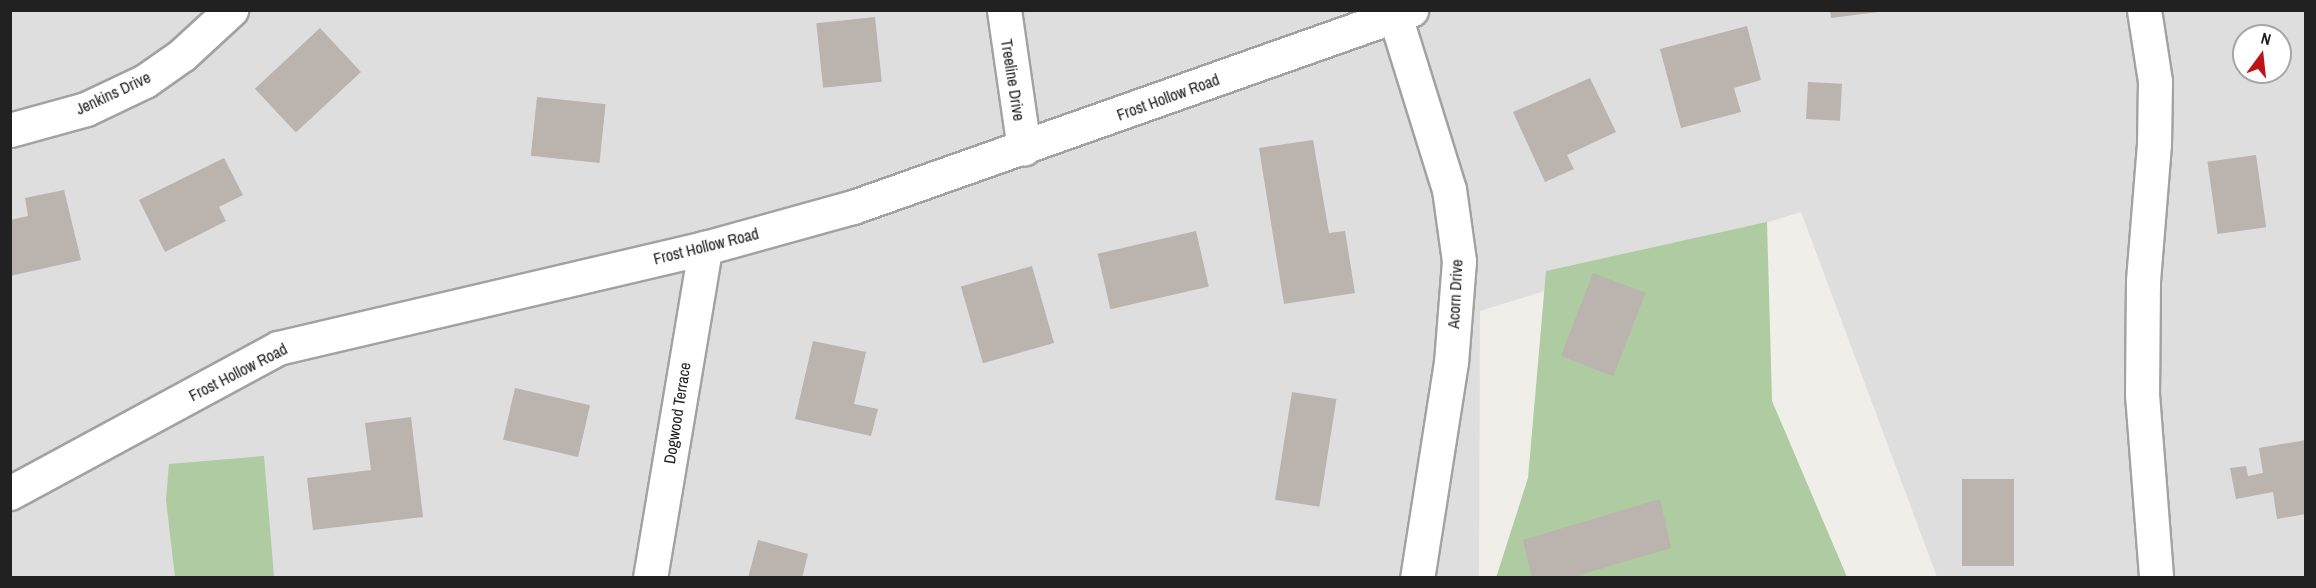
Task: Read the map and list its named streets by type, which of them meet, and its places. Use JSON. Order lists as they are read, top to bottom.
{
  "streets": {
    "street": [
      "Treeline Drive",
      "Jenkins Drive",
      "Frost Hollow Road",
      "Acorn Drive",
      "Dogwood Terrace"
    ]
  },
  "crossings": [
    ["Treeline Drive", "Frost Hollow Road"],
    ["Frost Hollow Road", "Acorn Drive"],
    ["Frost Hollow Road", "Dogwood Terrace"]
  ],
  "north": "top"
}
